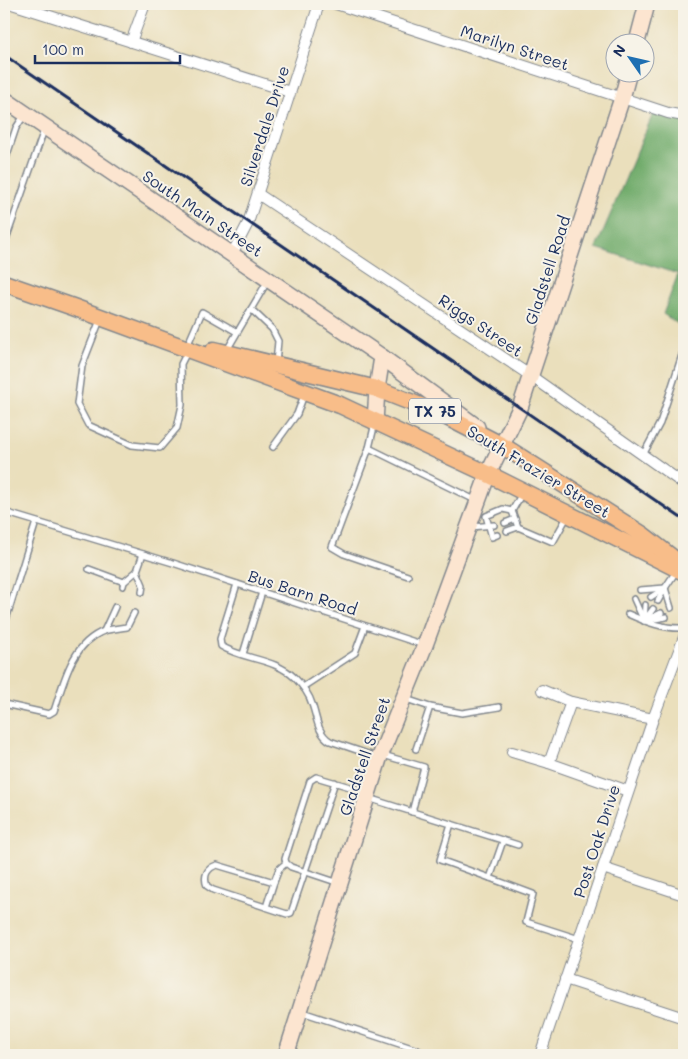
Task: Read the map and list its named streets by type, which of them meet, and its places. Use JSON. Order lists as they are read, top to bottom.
{
  "streets": {
    "main road": ["TX 75", "South Frazier Street"],
    "street": [
      "Marilyn Street",
      "Silverdale Drive",
      "South Main Street",
      "Gladstell Road",
      "Riggs Street",
      "Gladstell Street",
      "Post Oak Drive"
    ],
    "lane": ["Bus Barn Road"]
  },
  "crossings": [
    ["Marilyn Street", "Gladstell Road"],
    ["Silverdale Drive", "South Main Street"],
    ["Silverdale Drive", "Riggs Street"],
    ["South Main Street", "Gladstell Road"],
    ["South Main Street", "South Frazier Street"],
    ["Gladstell Road", "Riggs Street"],
    ["Gladstell Road", "South Frazier Street"],
    ["Gladstell Road", "Gladstell Street"],
    ["South Frazier Street", "Gladstell Street"],
    ["Bus Barn Road", "Gladstell Street"]
  ],
  "scale_bar": "100 m",
  "north": "top left"
}
